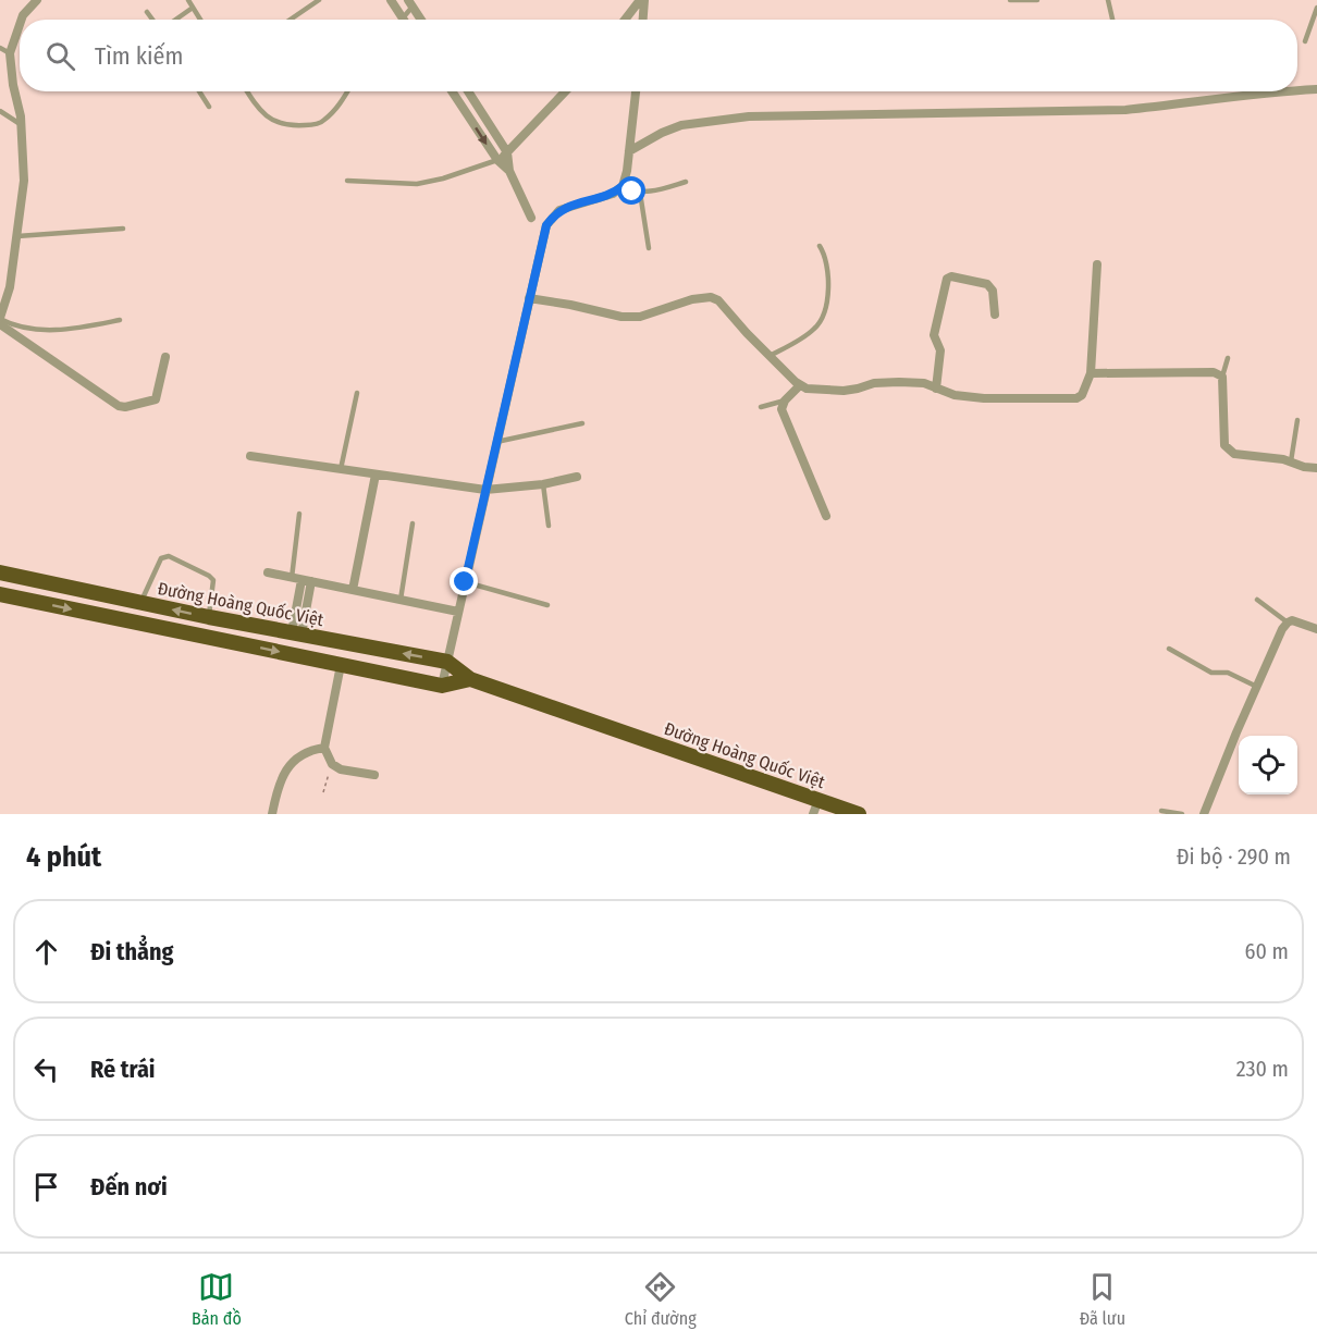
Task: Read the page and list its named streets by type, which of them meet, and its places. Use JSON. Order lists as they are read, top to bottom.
{
  "streets": {
    "highway": ["Đường Hoàng Quốc Việt"]
  },
  "page": {
    "search": "Tìm kiếm",
    "heading": ["4 phút", "Đi bộ · 290 m"],
    "list": [
      ["Đi thẳng", "60 m"],
      ["Rẽ trái", "230 m"],
      "Đến nơi"
    ],
    "nav": ["Bản đồ", "Chỉ đường", "Đã lưu"]
  }
}
